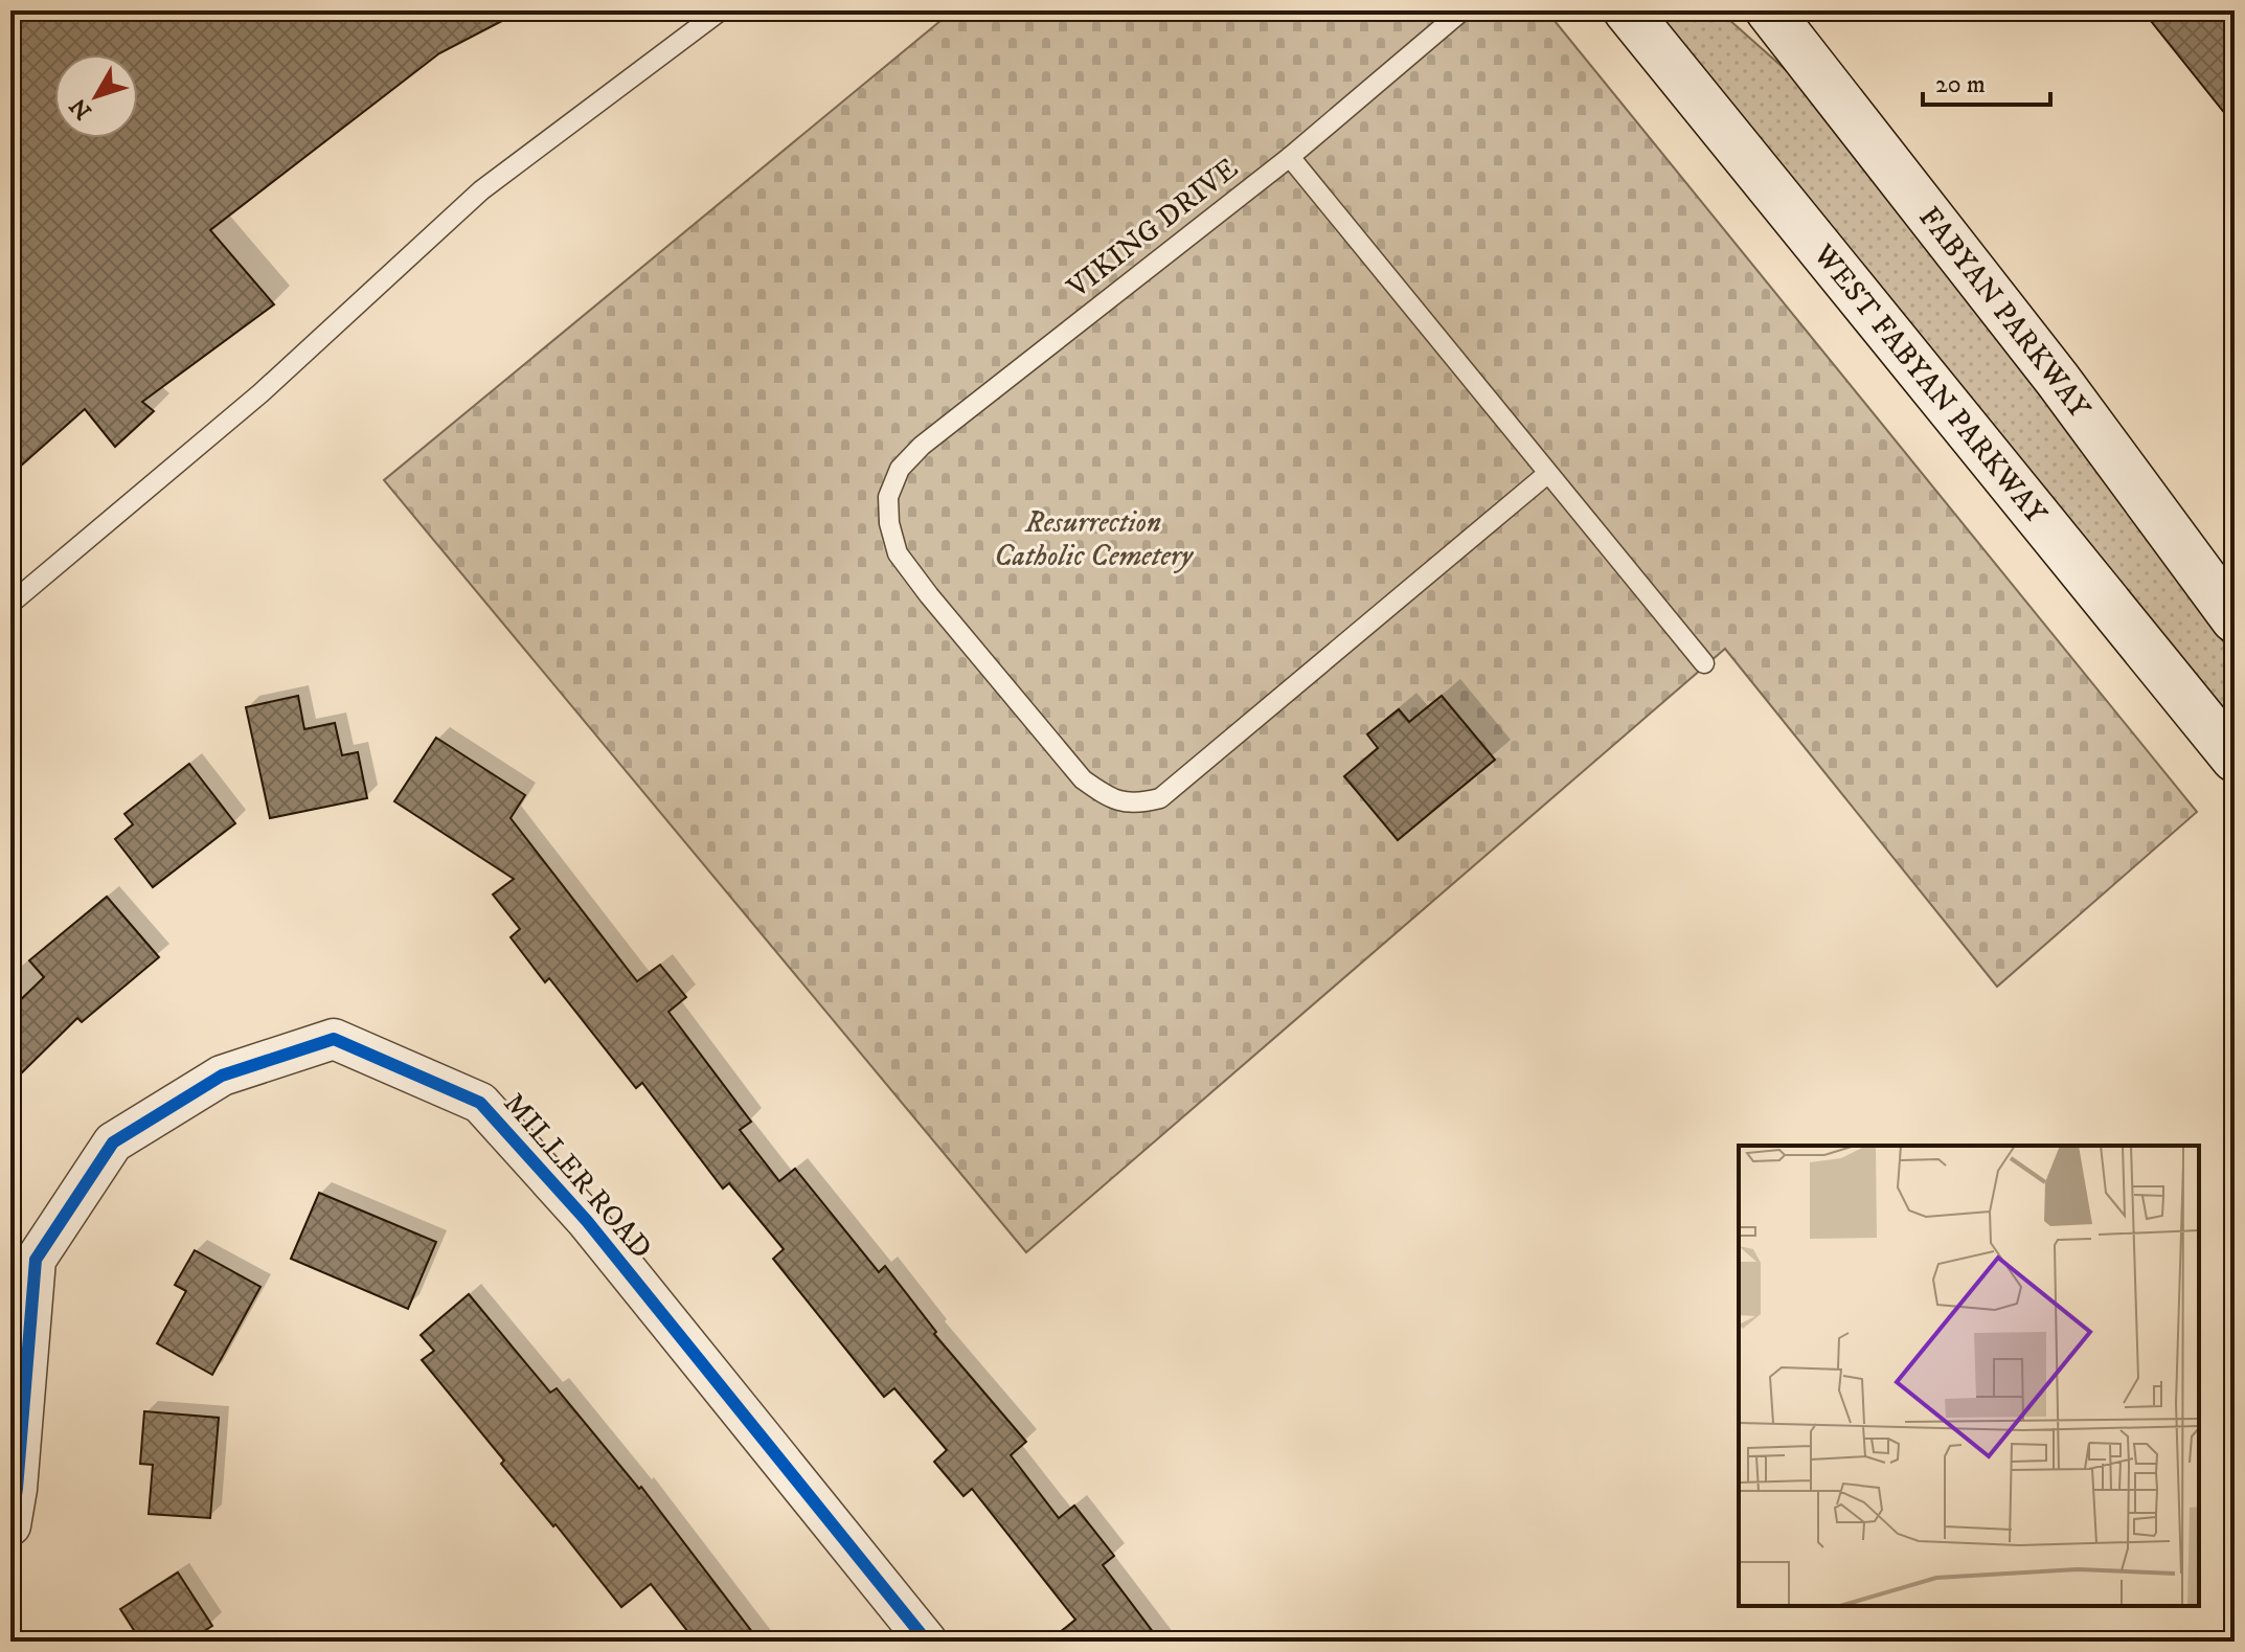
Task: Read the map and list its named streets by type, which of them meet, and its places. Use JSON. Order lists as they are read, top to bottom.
{
  "streets": {
    "main road": ["FABYAN PARKWAY", "WEST FABYAN PARKWAY"],
    "street": ["MILLER ROAD"],
    "lane": ["VIKING DRIVE"]
  },
  "parks": ["Resurrection Catholic Cemetery"],
  "scale_bar": "20 m",
  "north": "bottom left"
}
